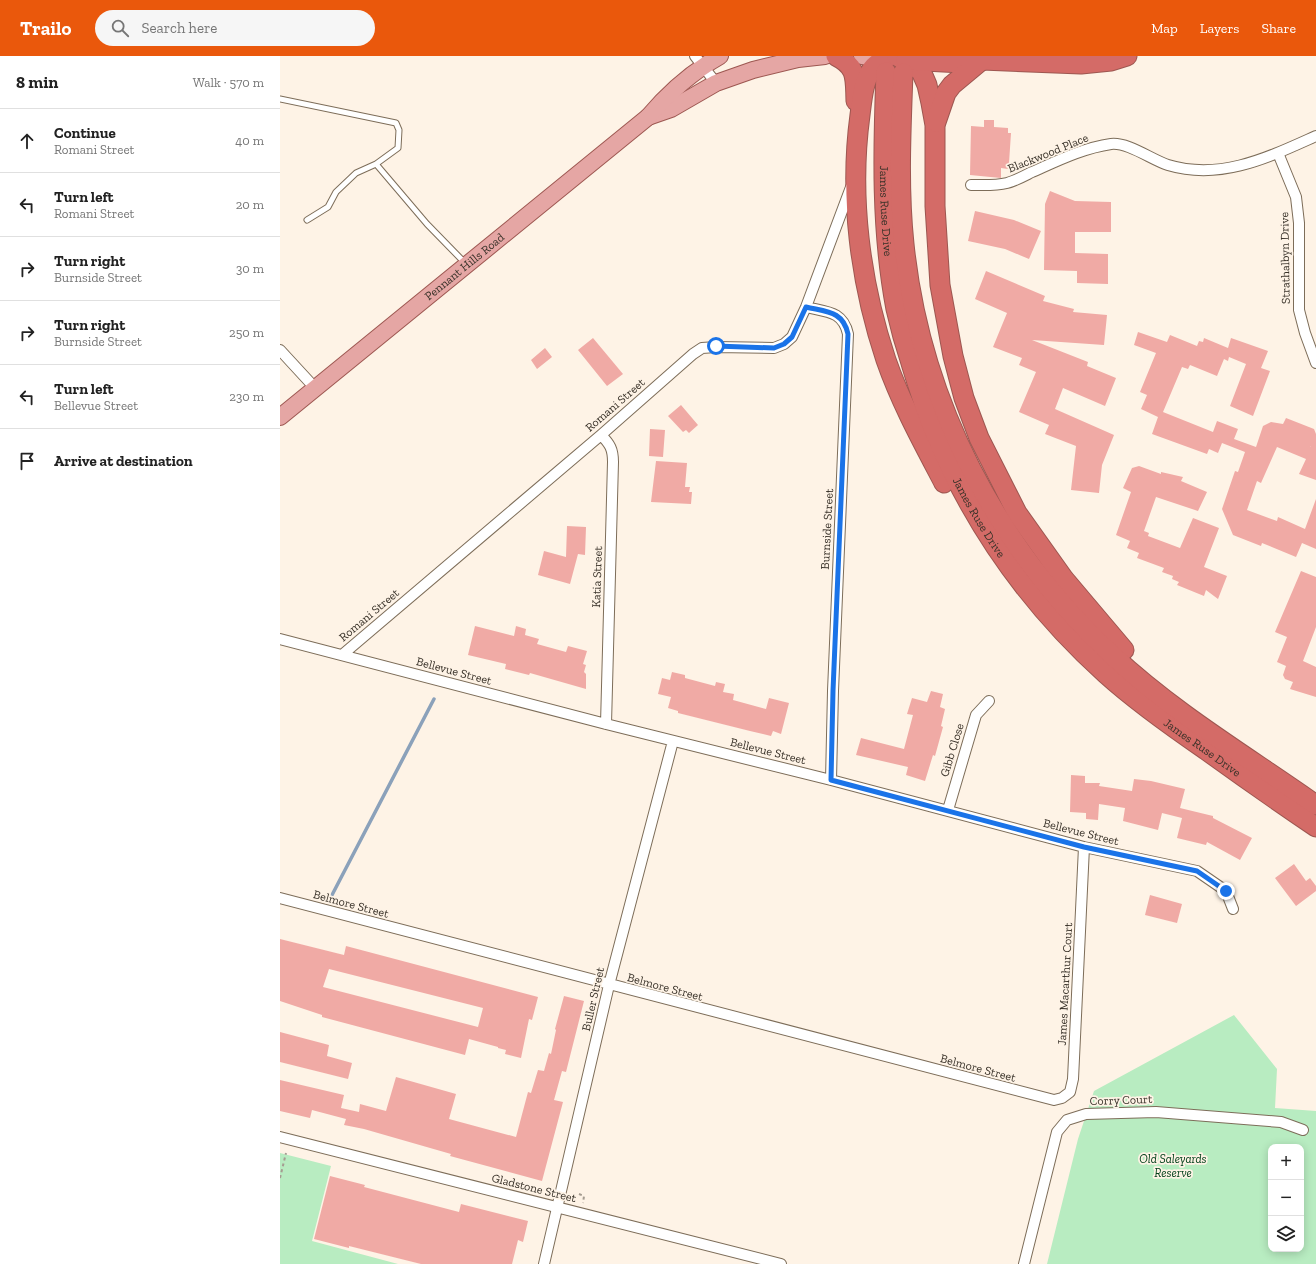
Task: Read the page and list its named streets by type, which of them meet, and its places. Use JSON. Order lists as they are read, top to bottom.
{
  "streets": {
    "highway": ["James Ruse Drive"],
    "main road": ["Pennant Hills Road"],
    "street": [
      "Blackwood Place",
      "Strathalbyn Drive",
      "Romani Street",
      "Burnside Street",
      "Katia Street",
      "Bellevue Street",
      "Gibb Close",
      "Belmore Street",
      "James Macarthur Court",
      "Buller Street",
      "Corry Court",
      "Gladstone Street"
    ]
  },
  "crossings": [
    ["Blackwood Place", "Strathalbyn Drive"],
    ["Romani Street", "Burnside Street"],
    ["Romani Street", "Katia Street"],
    ["Romani Street", "Bellevue Street"],
    ["Burnside Street", "Bellevue Street"],
    ["Katia Street", "Bellevue Street"],
    ["Bellevue Street", "Gibb Close"],
    ["Bellevue Street", "James Macarthur Court"],
    ["Bellevue Street", "Buller Street"],
    ["Belmore Street", "James Macarthur Court"],
    ["Belmore Street", "Buller Street"],
    ["Buller Street", "Gladstone Street"]
  ],
  "parks": ["Old Saleyards Reserve"],
  "page": {
    "header": "Trailo",
    "search": "Search here",
    "nav": ["Map", "Layers", "Share"],
    "heading": ["8 min", "Walk · 570 m"],
    "list": [
      ["Continue", "Romani Street", "40 m"],
      ["Turn left", "Romani Street", "20 m"],
      ["Turn right", "Burnside Street", "30 m"],
      ["Turn right", "Burnside Street", "250 m"],
      ["Turn left", "Bellevue Street", "230 m"],
      "Arrive at destination"
    ],
    "map_buttons": ["+", "−"]
  }
}
